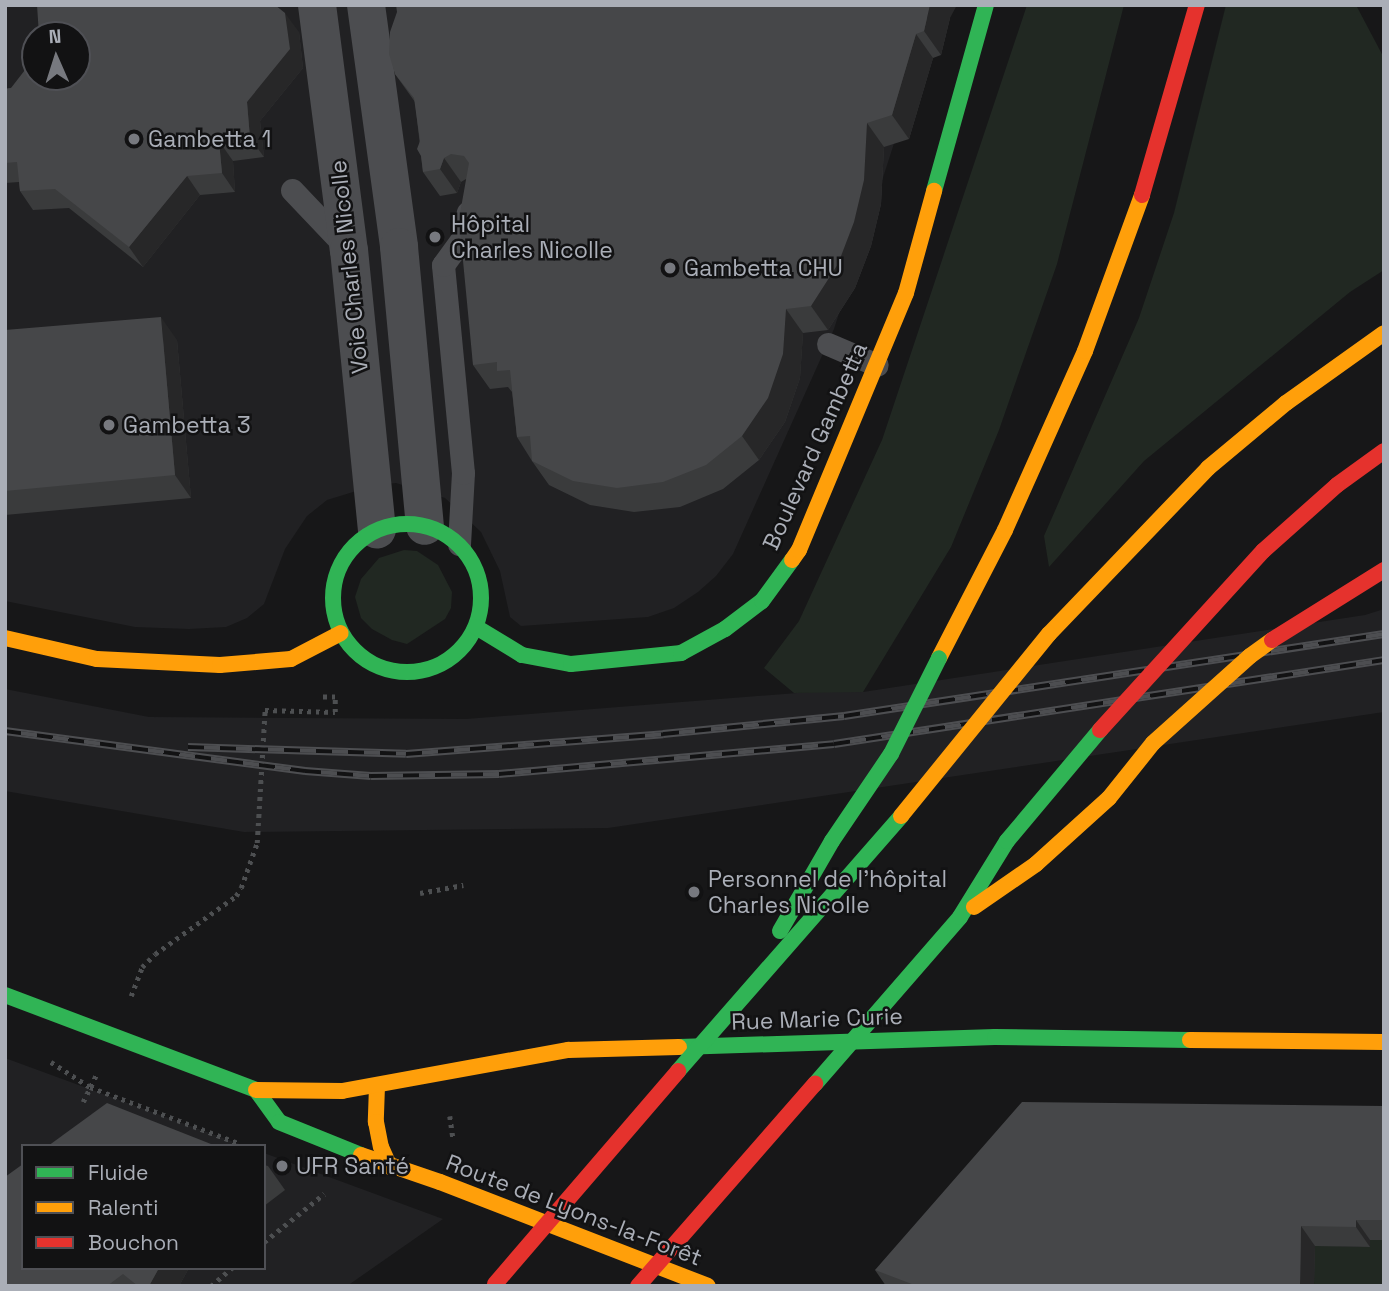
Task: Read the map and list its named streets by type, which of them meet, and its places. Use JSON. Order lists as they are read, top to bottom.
{
  "streets": {
    "main road": ["Boulevard Gambetta", "Rue Marie Curie", "Route de Lyons-la-Forêt"],
    "street": ["Voie Charles Nicolle"]
  },
  "crossings": [
    ["Voie Charles Nicolle", "Boulevard Gambetta"],
    ["Rue Marie Curie", "Route de Lyons-la-Forêt"]
  ],
  "places": [
    "Gambetta 1",
    "Hôpital Charles Nicolle",
    "Gambetta CHU",
    "Gambetta 3",
    "Personnel de l'hôpital Charles Nicolle",
    "UFR Santé"
  ],
  "legend": ["Fluide", "Ralenti", "Bouchon"],
  "north": "top"
}
